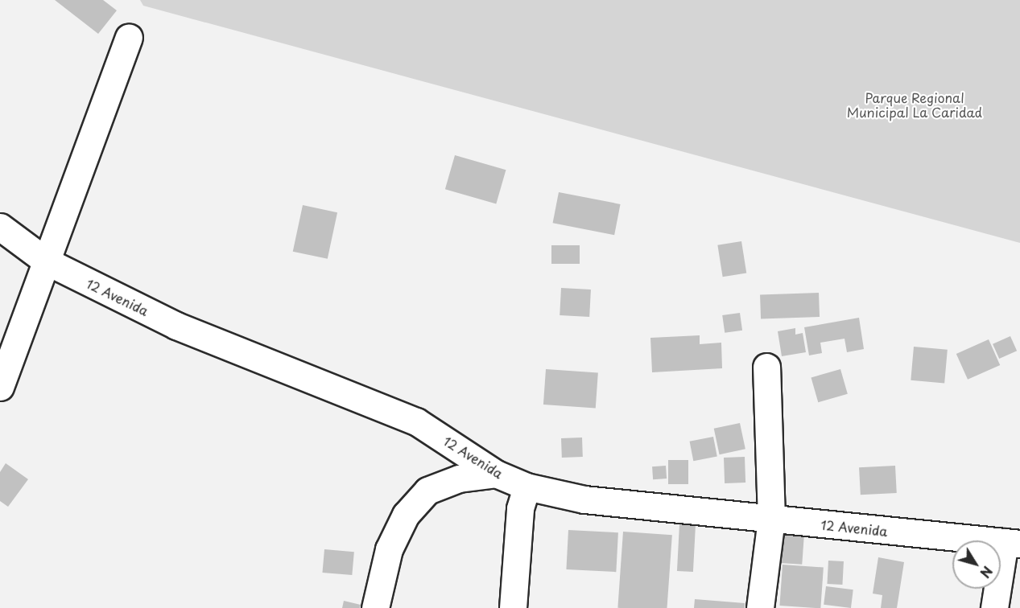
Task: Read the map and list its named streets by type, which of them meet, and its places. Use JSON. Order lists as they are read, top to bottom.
{
  "streets": {
    "street": ["12 Avenida"]
  },
  "parks": ["Parque Regional Municipal La Caridad"],
  "north": "bottom right"
}
